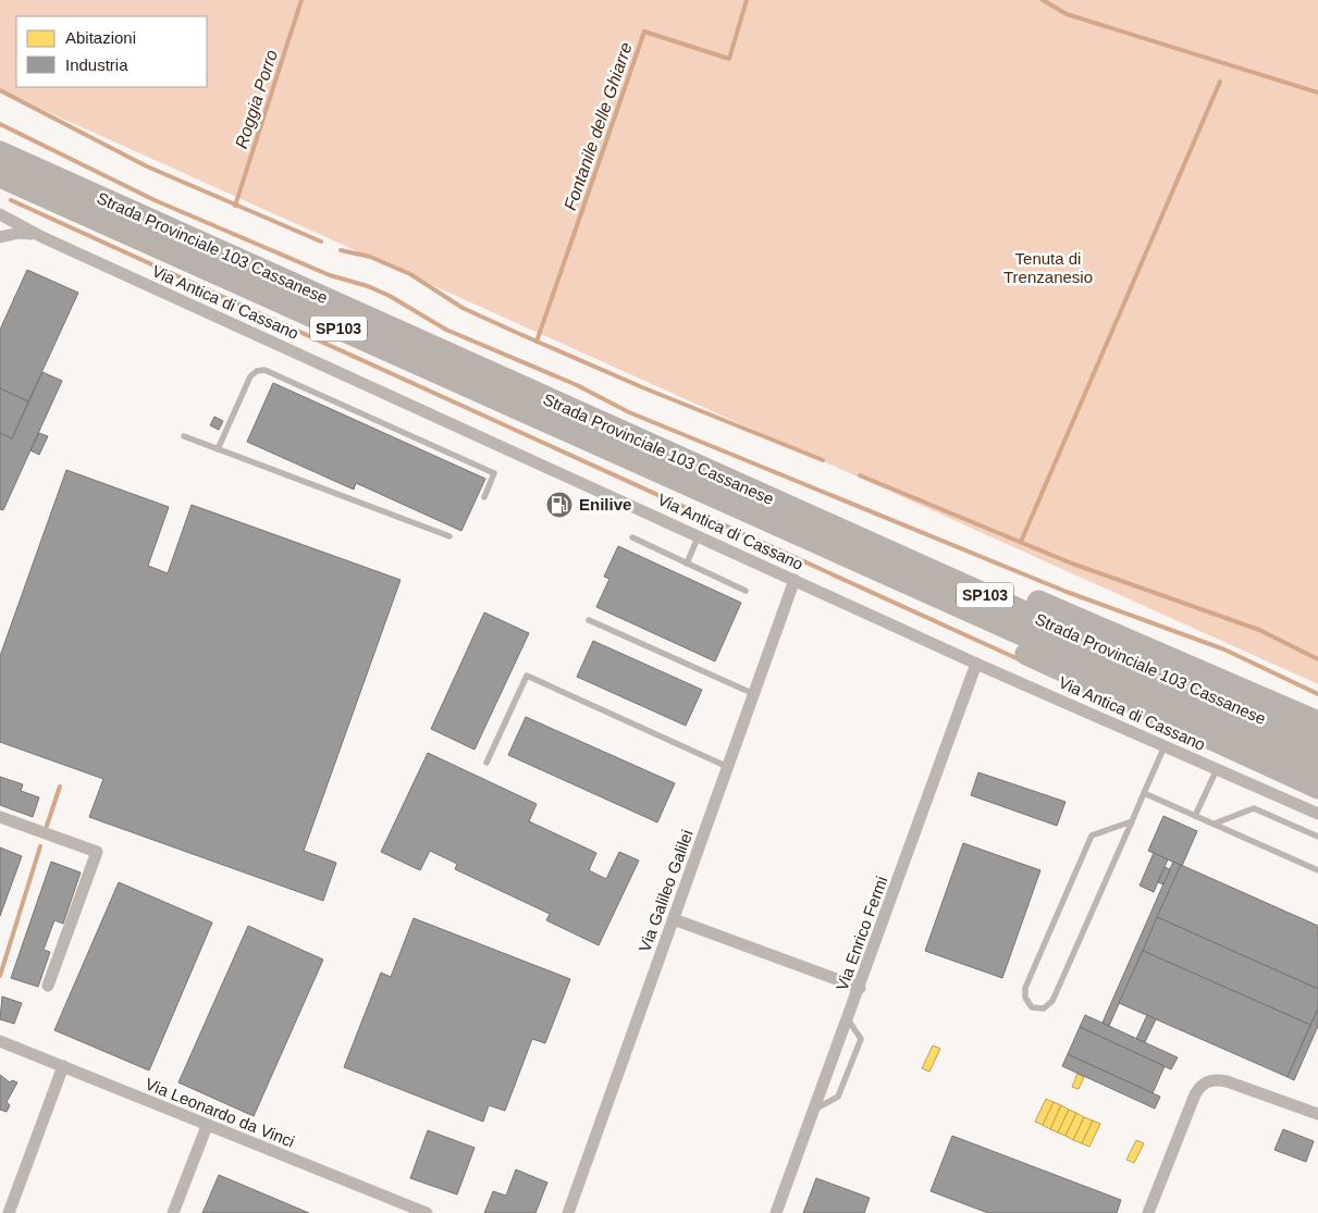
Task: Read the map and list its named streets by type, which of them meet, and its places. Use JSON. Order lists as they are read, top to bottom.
{
  "streets": {
    "highway": ["Strada Provinciale 103 Cassanese", "SP103"],
    "street": [
      "Via Antica di Cassano",
      "Via Galileo Galilei",
      "Via Enrico Fermi",
      "Via Leonardo da Vinci"
    ]
  },
  "crossings": [
    ["Strada Provinciale 103 Cassanese", "SP103"],
    ["Via Antica di Cassano", "Via Galileo Galilei"],
    ["Via Antica di Cassano", "Via Enrico Fermi"]
  ],
  "water": ["Roggia Porro", "Fontanile delle Ghiarre"],
  "parks": ["Tenuta di Trenzanesio"],
  "places": {
    "fuel station": ["Enilive"]
  },
  "legend": ["Abitazioni", "Industria"]
}
